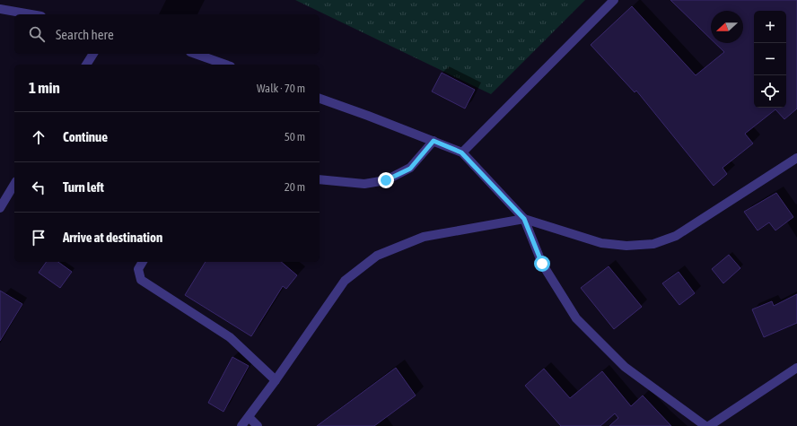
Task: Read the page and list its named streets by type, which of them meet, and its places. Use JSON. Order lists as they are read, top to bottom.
{
  "north": "left",
  "page": {
    "map_buttons": ["+", "−"],
    "search": "Search here",
    "heading": ["1 min", "Walk · 70 m"],
    "list": [
      ["Continue", "50 m"],
      ["Turn left", "20 m"],
      "Arrive at destination"
    ]
  }
}
